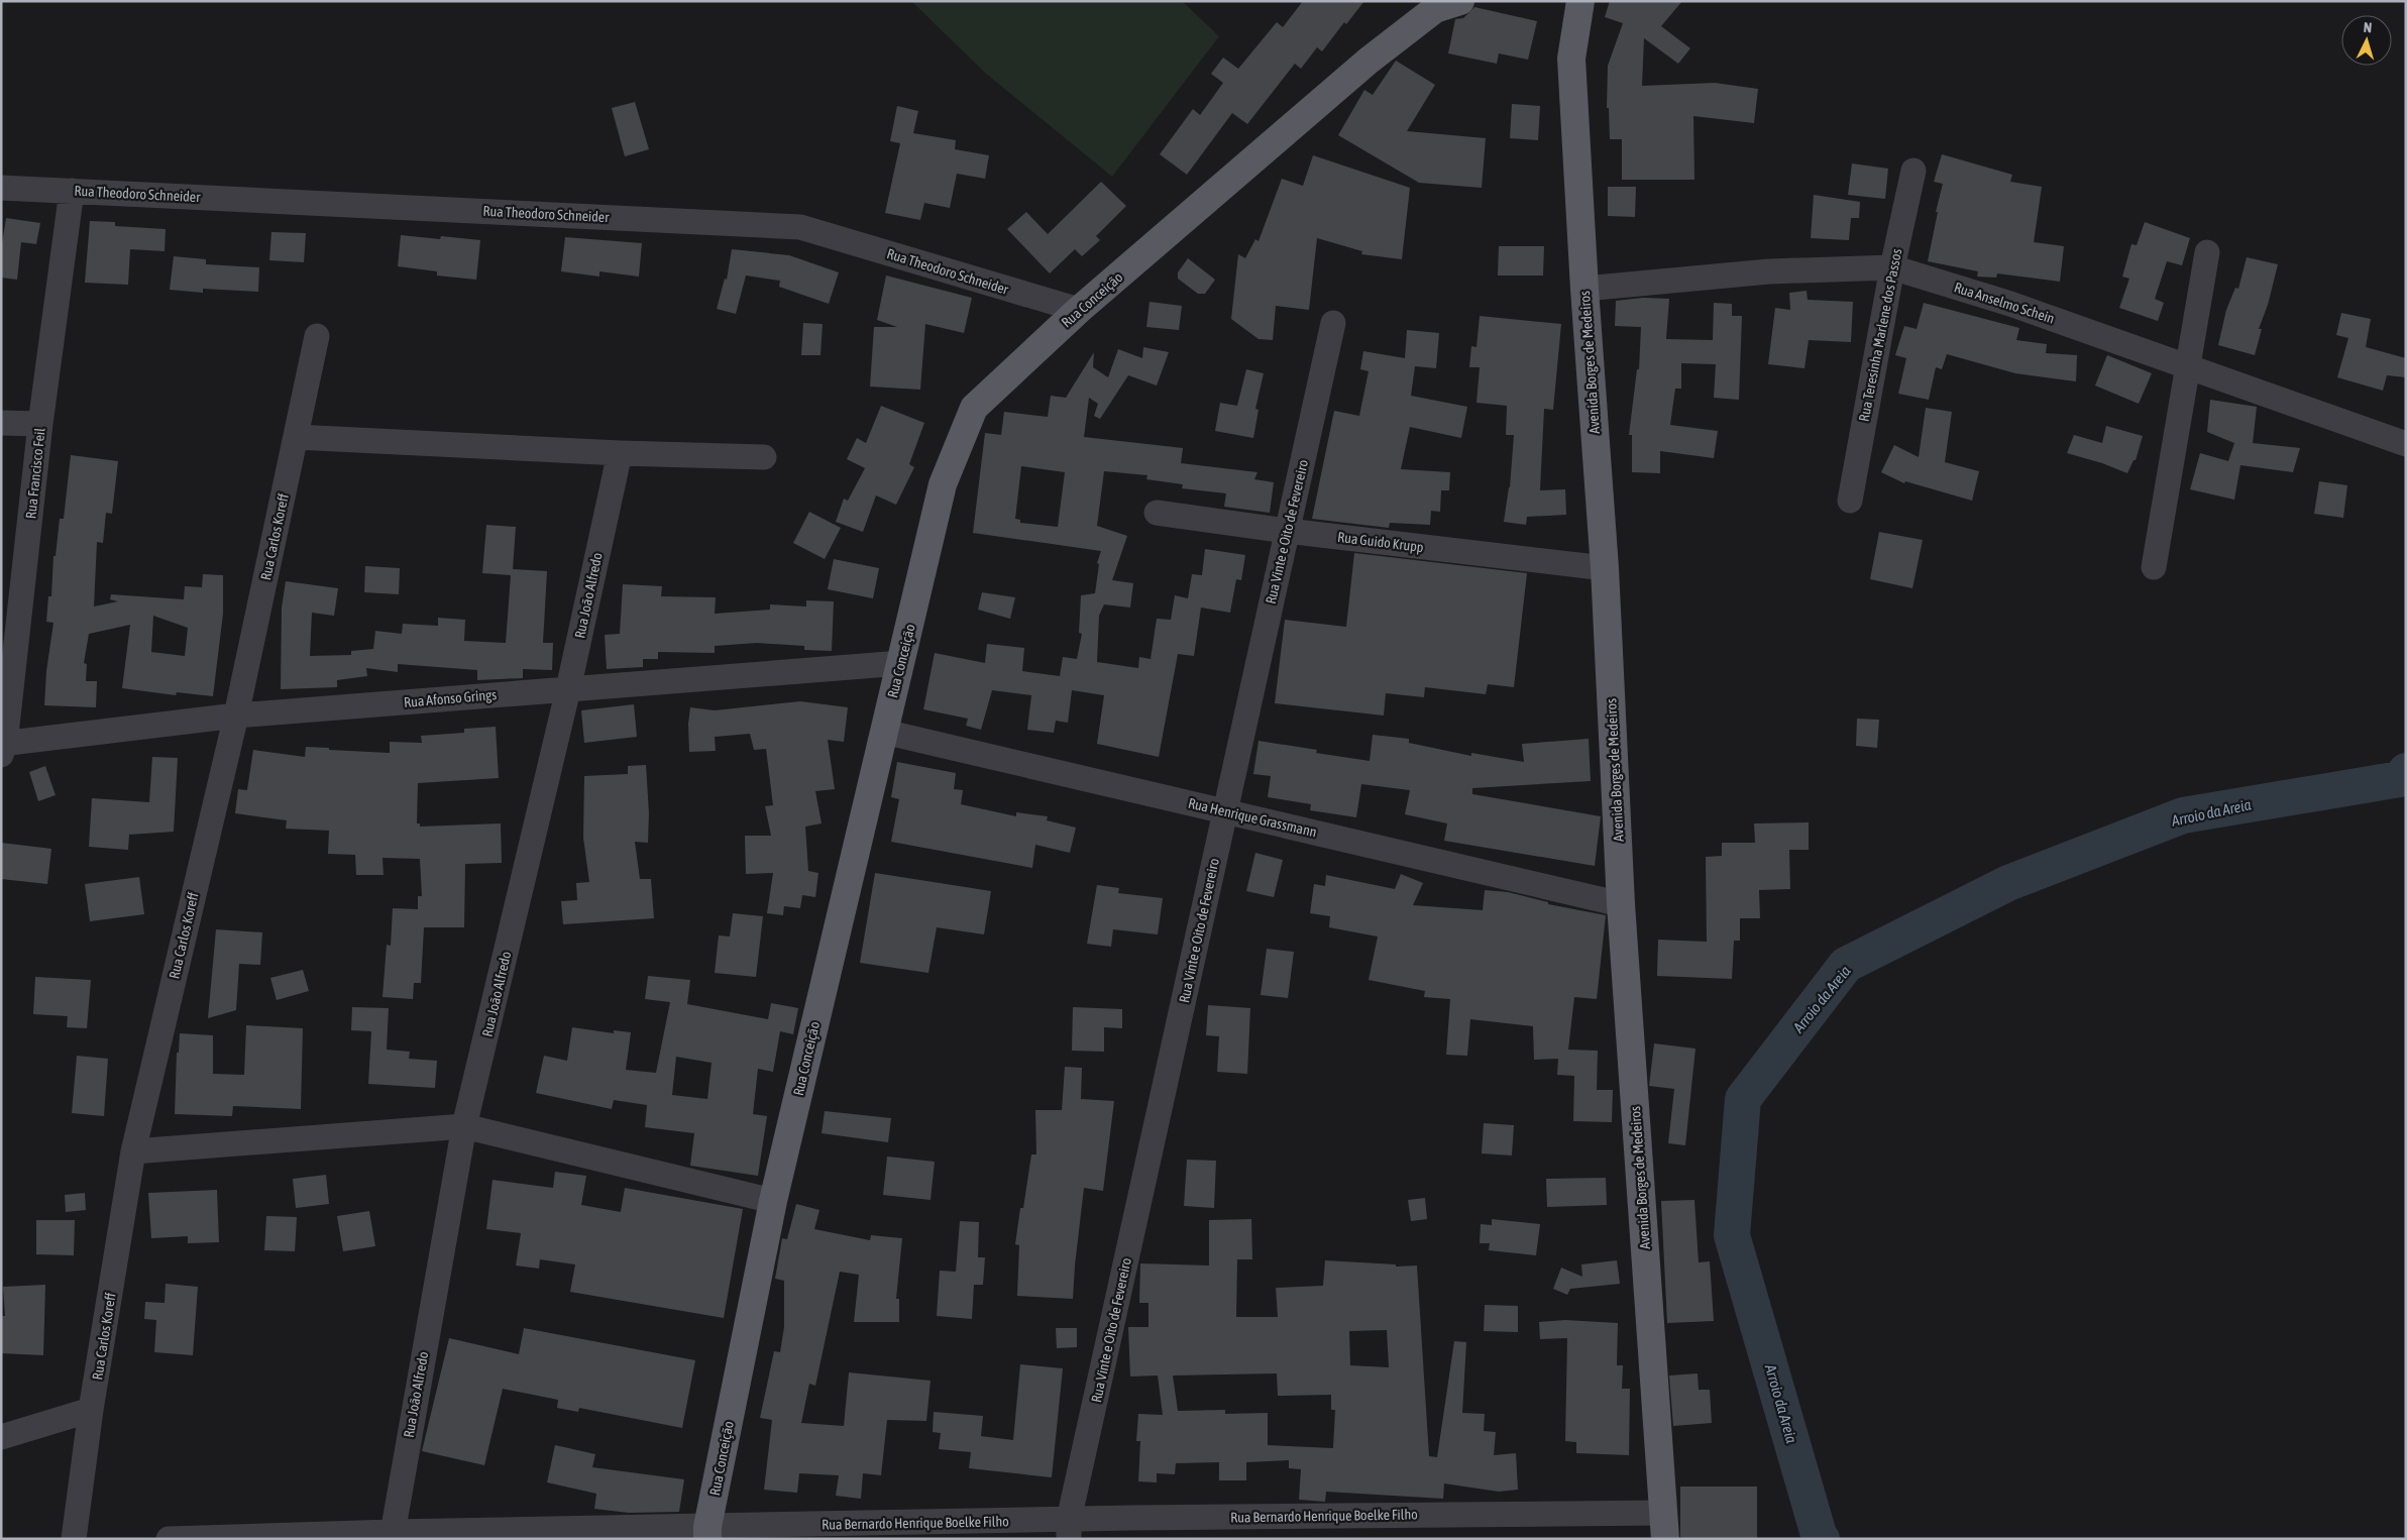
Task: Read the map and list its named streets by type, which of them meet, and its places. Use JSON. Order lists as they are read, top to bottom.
{
  "streets": {
    "main road": ["Rua Conceição", "Avenida Borges de Medeiros"],
    "street": [
      "Rua Theodoro Schneider",
      "Rua Anselmo Schein",
      "Rua Teresinha Marlene dos Passos",
      "Rua Francisco Feil",
      "Rua Vinte e Oito de Fevereiro",
      "Rua Carlos Koreff",
      "Rua Guido Krupp",
      "Rua João Alfredo",
      "Rua Afonso Grings",
      "Rua Henrique Grassmann",
      "Rua Bernardo Henrique Boelke Filho"
    ]
  },
  "crossings": [
    ["Rua Theodoro Schneider", "Rua Conceição"],
    ["Rua Theodoro Schneider", "Rua Francisco Feil"],
    ["Rua Conceição", "Rua Afonso Grings"],
    ["Rua Conceição", "Rua Henrique Grassmann"],
    ["Rua Conceição", "Rua Bernardo Henrique Boelke Filho"],
    ["Rua Anselmo Schein", "Rua Teresinha Marlene dos Passos"],
    ["Rua Anselmo Schein", "Avenida Borges de Medeiros"],
    ["Avenida Borges de Medeiros", "Rua Guido Krupp"],
    ["Avenida Borges de Medeiros", "Rua Henrique Grassmann"],
    ["Avenida Borges de Medeiros", "Rua Bernardo Henrique Boelke Filho"],
    ["Rua Francisco Feil", "Rua Afonso Grings"],
    ["Rua Vinte e Oito de Fevereiro", "Rua Guido Krupp"],
    ["Rua Vinte e Oito de Fevereiro", "Rua Henrique Grassmann"],
    ["Rua Vinte e Oito de Fevereiro", "Rua Bernardo Henrique Boelke Filho"],
    ["Rua Carlos Koreff", "Rua Afonso Grings"],
    ["Rua João Alfredo", "Rua Afonso Grings"],
    ["Rua João Alfredo", "Rua Bernardo Henrique Boelke Filho"]
  ],
  "water": ["Arroio da Areia"],
  "north": "top"
}
